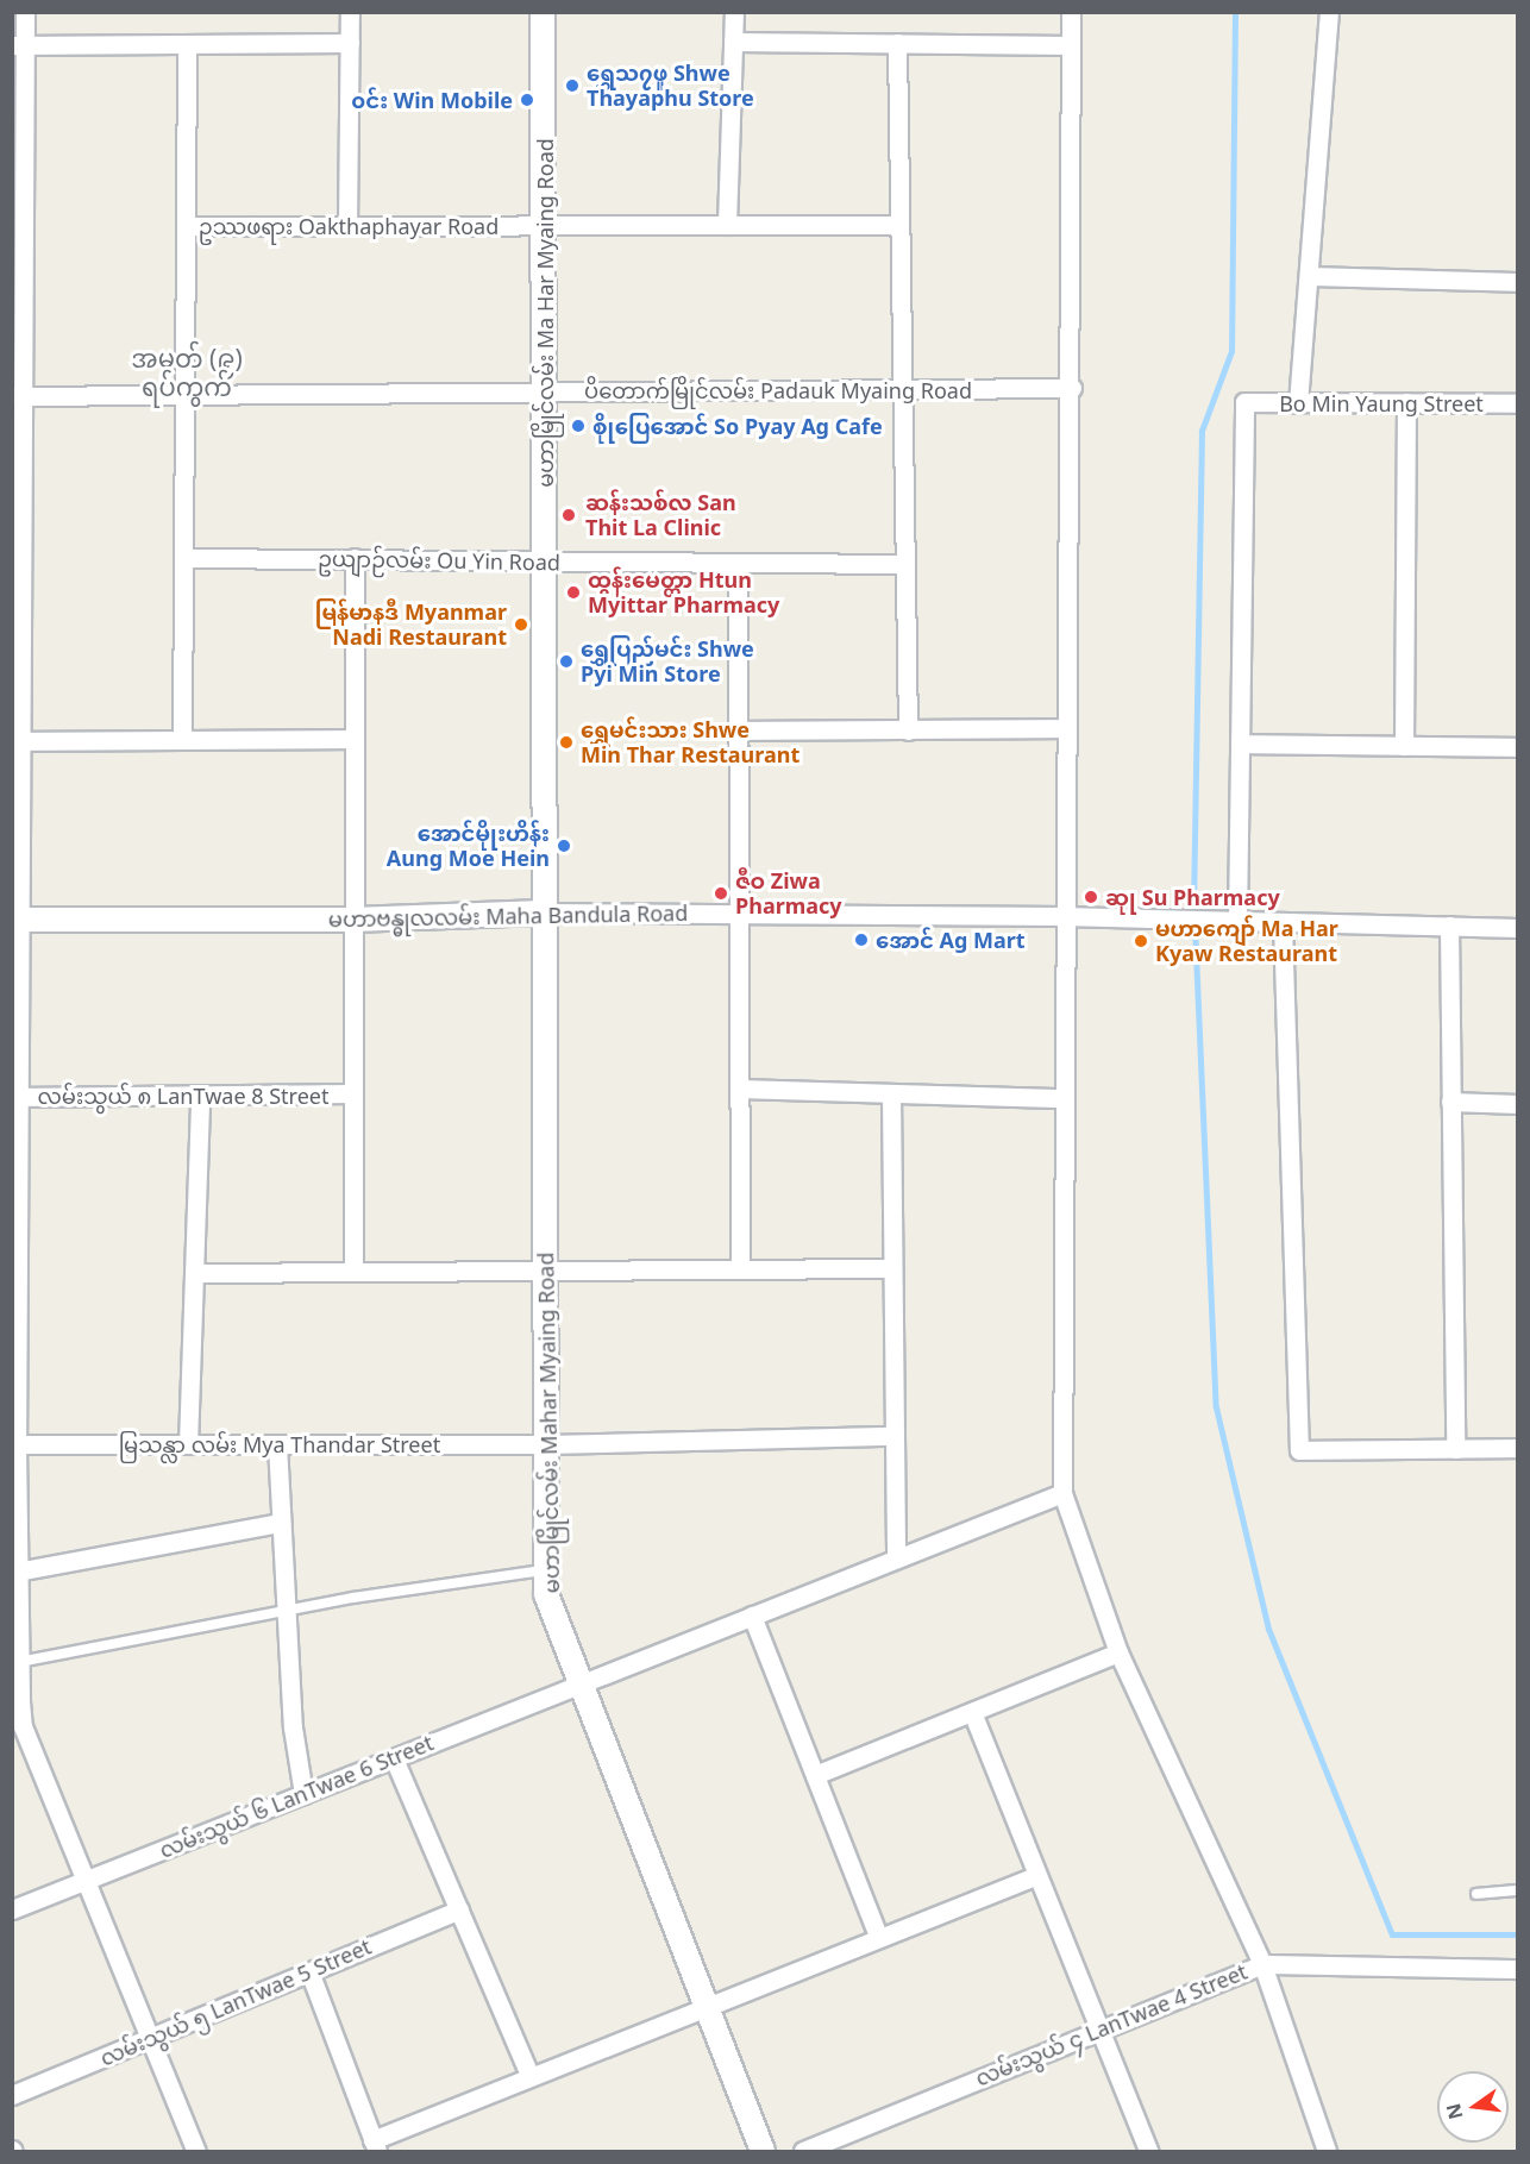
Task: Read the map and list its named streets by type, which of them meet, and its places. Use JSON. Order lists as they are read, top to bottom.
{
  "streets": {
    "street": [
      "ဥဿဖရား Oakthaphayar Road",
      "မဟာမြိုင်လမ်း Ma Har Myaing Road",
      "ပိတောက်မြိုင်လမ်း Padauk Myaing Road",
      "Bo Min Yaung Street",
      "ဥယျာဉ်လမ်း Ou Yin Road",
      "မဟာဗန္ဓုလလမ်း Maha Bandula Road",
      "လမ်းသွယ် ၈ LanTwae 8 Street",
      "မဟာမြိုင်လမ်း Mahar Myaing Road",
      "မြသန္လာ လမ်း Mya Thandar Street",
      "လမ်းသွယ် ၆ LanTwae 6 Street",
      "လမ်းသွယ် ၅ LanTwae 5 Street",
      "လမ်းသွယ် ၄ LanTwae 4 Street"
    ]
  },
  "crossings": [
    ["ဥဿဖရား Oakthaphayar Road", "မဟာမြိုင်လမ်း Ma Har Myaing Road"],
    ["မဟာမြိုင်လမ်း Ma Har Myaing Road", "ပိတောက်မြိုင်လမ်း Padauk Myaing Road"],
    ["မဟာမြိုင်လမ်း Ma Har Myaing Road", "ဥယျာဉ်လမ်း Ou Yin Road"],
    ["မဟာမြိုင်လမ်း Ma Har Myaing Road", "မဟာဗန္ဓုလလမ်း Maha Bandula Road"],
    ["မဟာမြိုင်လမ်း Ma Har Myaing Road", "မဟာမြိုင်လမ်း Mahar Myaing Road"],
    ["မဟာဗန္ဓုလလမ်း Maha Bandula Road", "မဟာမြိုင်လမ်း Mahar Myaing Road"],
    ["မဟာမြိုင်လမ်း Mahar Myaing Road", "မြသန္လာ လမ်း Mya Thandar Street"],
    ["မဟာမြိုင်လမ်း Mahar Myaing Road", "လမ်းသွယ် ၆ LanTwae 6 Street"]
  ],
  "districts": ["အမှတ် (၉) ရပ်ကွက်"],
  "places": [
    "ရွှေသ၇ဖူ Shwe Thayaphu Store",
    "၀င်း Win Mobile",
    "စိုုပြေအောင် So Pyay Ag Cafe",
    "ဆန်းသစ်လ San Thit La Clinic",
    "ထွန်းမေတ္တာ Htun Myittar Pharmacy",
    "မြန်မာနဒီ Myanmar Nadi Restaurant",
    "ရွှေပြည်မင်း Shwe Pyi Min Store",
    "ရွှေမင်းသား Shwe Min Thar Restaurant",
    "အောင်မိုုးဟိန်း Aung Moe Hein",
    "ဇီဝ Ziwa Pharmacy",
    "ဆုု Su Pharmacy",
    "အောင် Ag Mart",
    "မဟာကျော် Ma Har Kyaw Restaurant"
  ],
  "north": "left"
}
